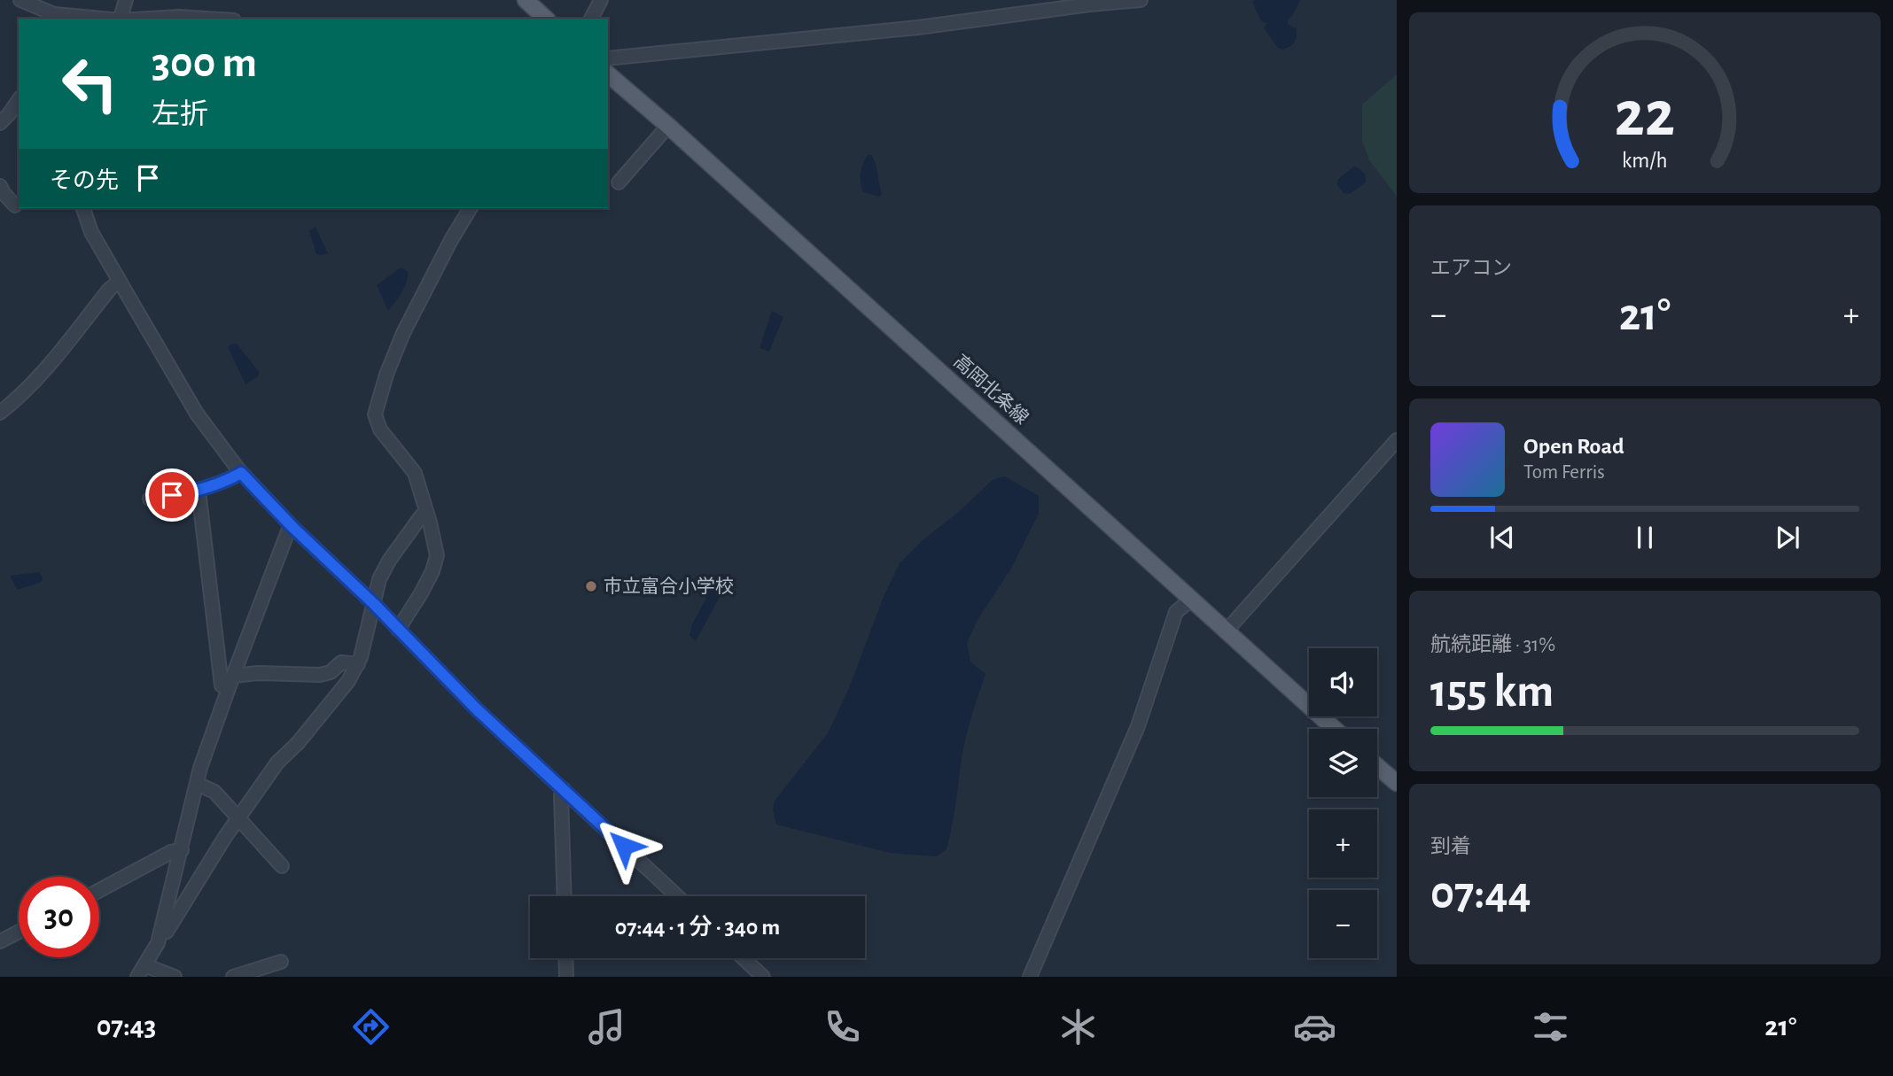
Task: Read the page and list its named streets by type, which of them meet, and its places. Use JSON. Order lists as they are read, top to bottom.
{
  "streets": {
    "main road": ["高岡北条線"]
  },
  "places": ["市立富合小学校"],
  "page": {
    "turn": ["300 m", "左折"],
    "then": "その先",
    "tile": [
      "エアコン",
      ["航続距離 · 31%", "155 km"],
      ["到着", "07:44"]
    ],
    "heat": ["−", "21°", "+"],
    "song": ["Open Road", "Tom Ferris"],
    "map_buttons": ["+", "−"],
    "limit": "30",
    "trip": "07:44 · 1 分 · 340 m",
    "tabs": ["07:43", "21°"],
    "gauge": ["22", "km/h"]
  }
}
